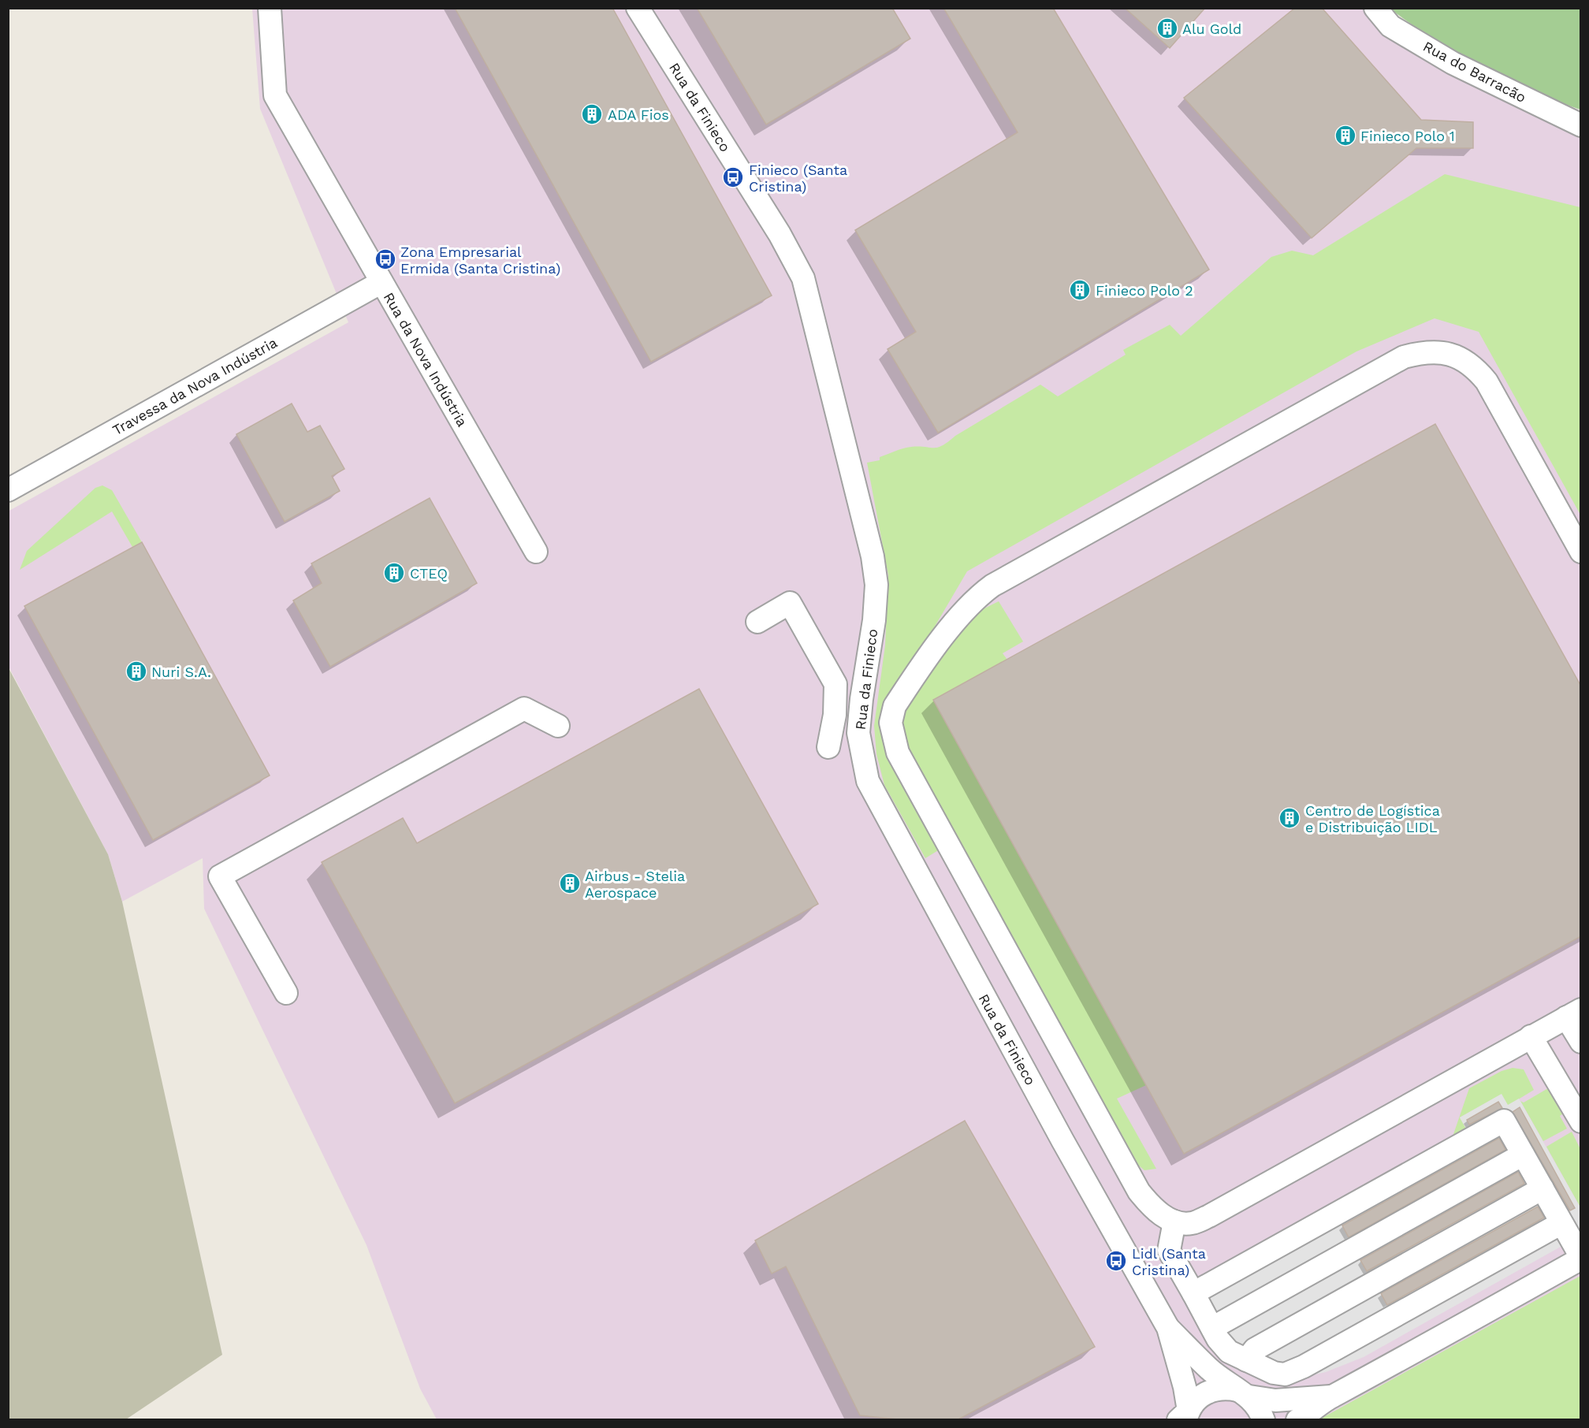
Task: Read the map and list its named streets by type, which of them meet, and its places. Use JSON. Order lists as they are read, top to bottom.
{
  "streets": {
    "street": [
      "Rua do Barracão",
      "Rua da Finieco",
      "Rua da Nova Indústria",
      "Travessa da Nova Indústria"
    ]
  },
  "crossings": [
    ["Rua da Nova Indústria", "Travessa da Nova Indústria"]
  ],
  "places": {
    "building": [
      "Alu Gold",
      "ADA Fios",
      "Finieco Polo 1",
      "Finieco Polo 2",
      "CTEQ",
      "Nuri S.A.",
      "Centro de Logística e Distribuição LIDL",
      "Airbus - Stelia Aerospace"
    ],
    "bus stop": ["Finieco (Santa Cristina)", "Zona Empresarial Ermida (Santa Cristina)", "Lidl (Santa Cristina)"]
  }
}
